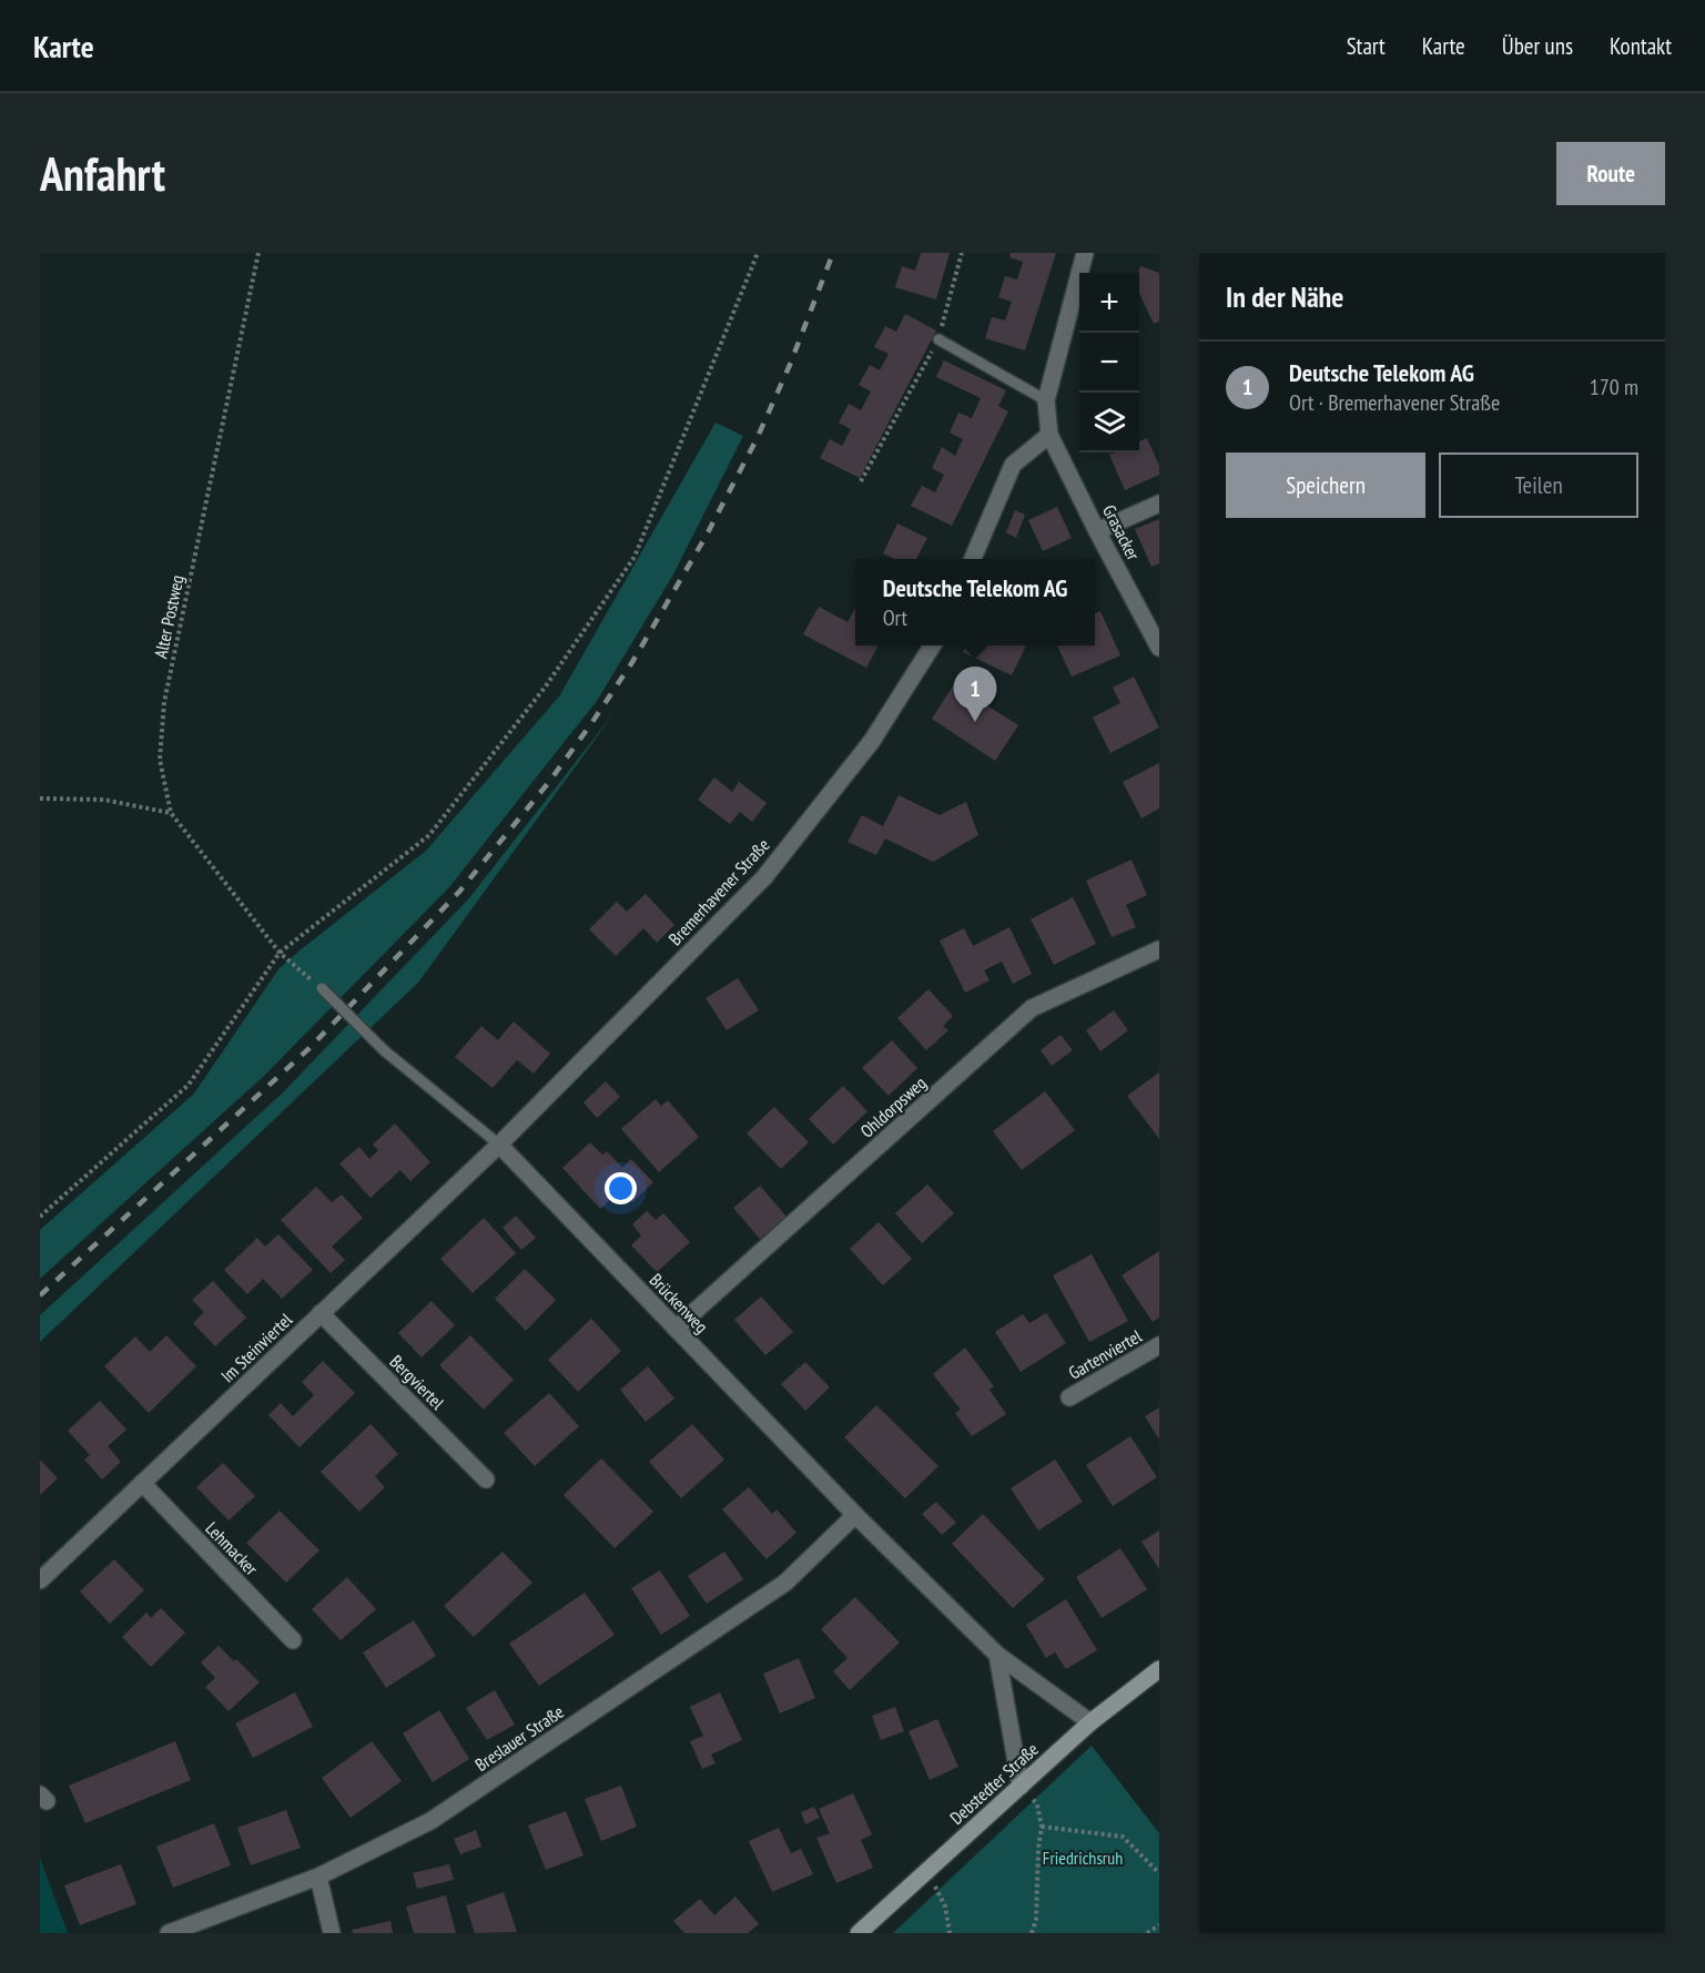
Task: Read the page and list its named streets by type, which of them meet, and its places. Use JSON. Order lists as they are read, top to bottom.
{
  "streets": {
    "main road": ["Debstedter Straße"],
    "street": [
      "Grasacker",
      "Bremerhavener Straße",
      "Ohldorpsweg",
      "Brückenweg",
      "Im Steinviertel",
      "Gartenviertel",
      "Bergviertel",
      "Lehmacker",
      "Breslauer Straße"
    ],
    "path": ["Alter Postweg"]
  },
  "crossings": [
    ["Alter Postweg", "Brückenweg"],
    ["Bremerhavener Straße", "Brückenweg"],
    ["Bremerhavener Straße", "Im Steinviertel"],
    ["Ohldorpsweg", "Brückenweg"],
    ["Brückenweg", "Im Steinviertel"],
    ["Brückenweg", "Breslauer Straße"],
    ["Brückenweg", "Debstedter Straße"],
    ["Im Steinviertel", "Bergviertel"],
    ["Im Steinviertel", "Lehmacker"]
  ],
  "parks": ["Friedrichsruh"],
  "page": {
    "header": "Karte",
    "nav": [
      "Start",
      "Karte",
      "Über uns",
      "Kontakt"
    ],
    "buttons": [
      "Route",
      ["Speichern", "Teilen"]
    ],
    "title": "Anfahrt",
    "heading": "In der Nähe",
    "map_buttons": ["+", "−"],
    "list": [
      {
        "mark": "1",
        "name": "Deutsche Telekom AG",
        "note": "Ort · Bremerhavener Straße",
        "value": "170 m"
      }
    ],
    "popup": ["Deutsche Telekom AG", "Ort"],
    "pins": "1"
  }
}
